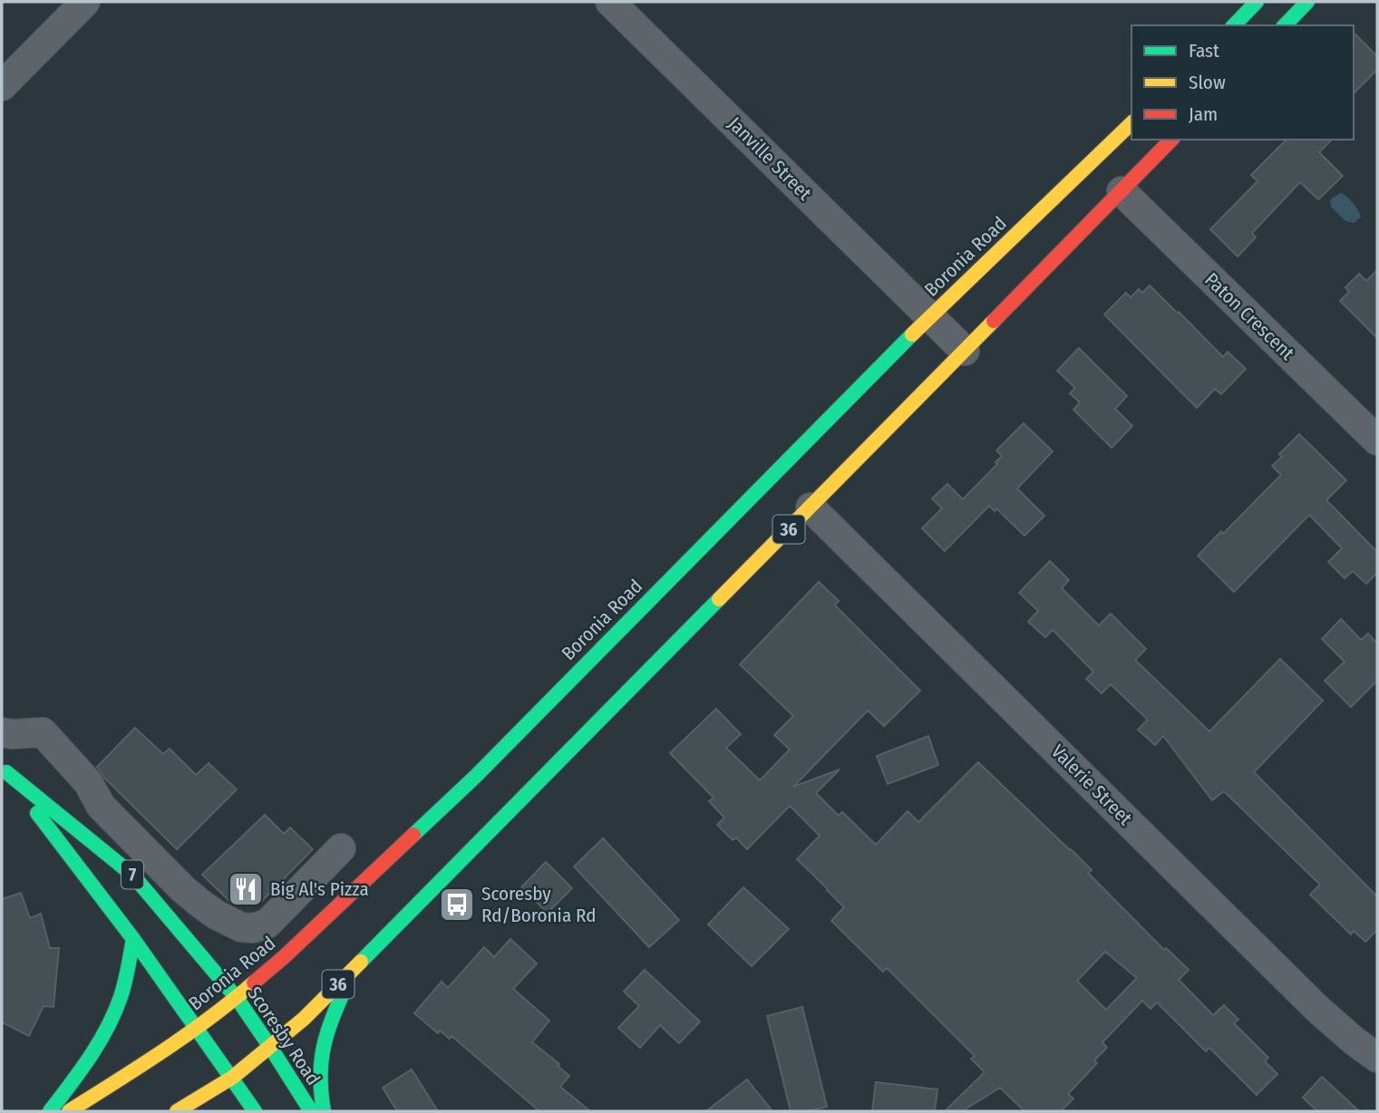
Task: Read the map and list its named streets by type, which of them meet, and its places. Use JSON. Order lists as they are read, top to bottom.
{
  "streets": {
    "main road": [
      "Boronia Road",
      "36",
      "7",
      "Scoresby Road"
    ],
    "street": ["Janville Street", "Paton Crescent", "Valerie Street"]
  },
  "crossings": [
    ["Janville Street", "Boronia Road"],
    ["Janville Street", "36"],
    ["Boronia Road", "Scoresby Road"],
    ["Paton Crescent", "36"],
    ["36", "Valerie Street"],
    ["36", "Scoresby Road"]
  ],
  "places": {
    "restaurant": ["Big Al's Pizza"],
    "bus stop": ["Scoresby Rd/Boronia Rd"]
  },
  "legend": ["Fast", "Slow", "Jam"]
}
